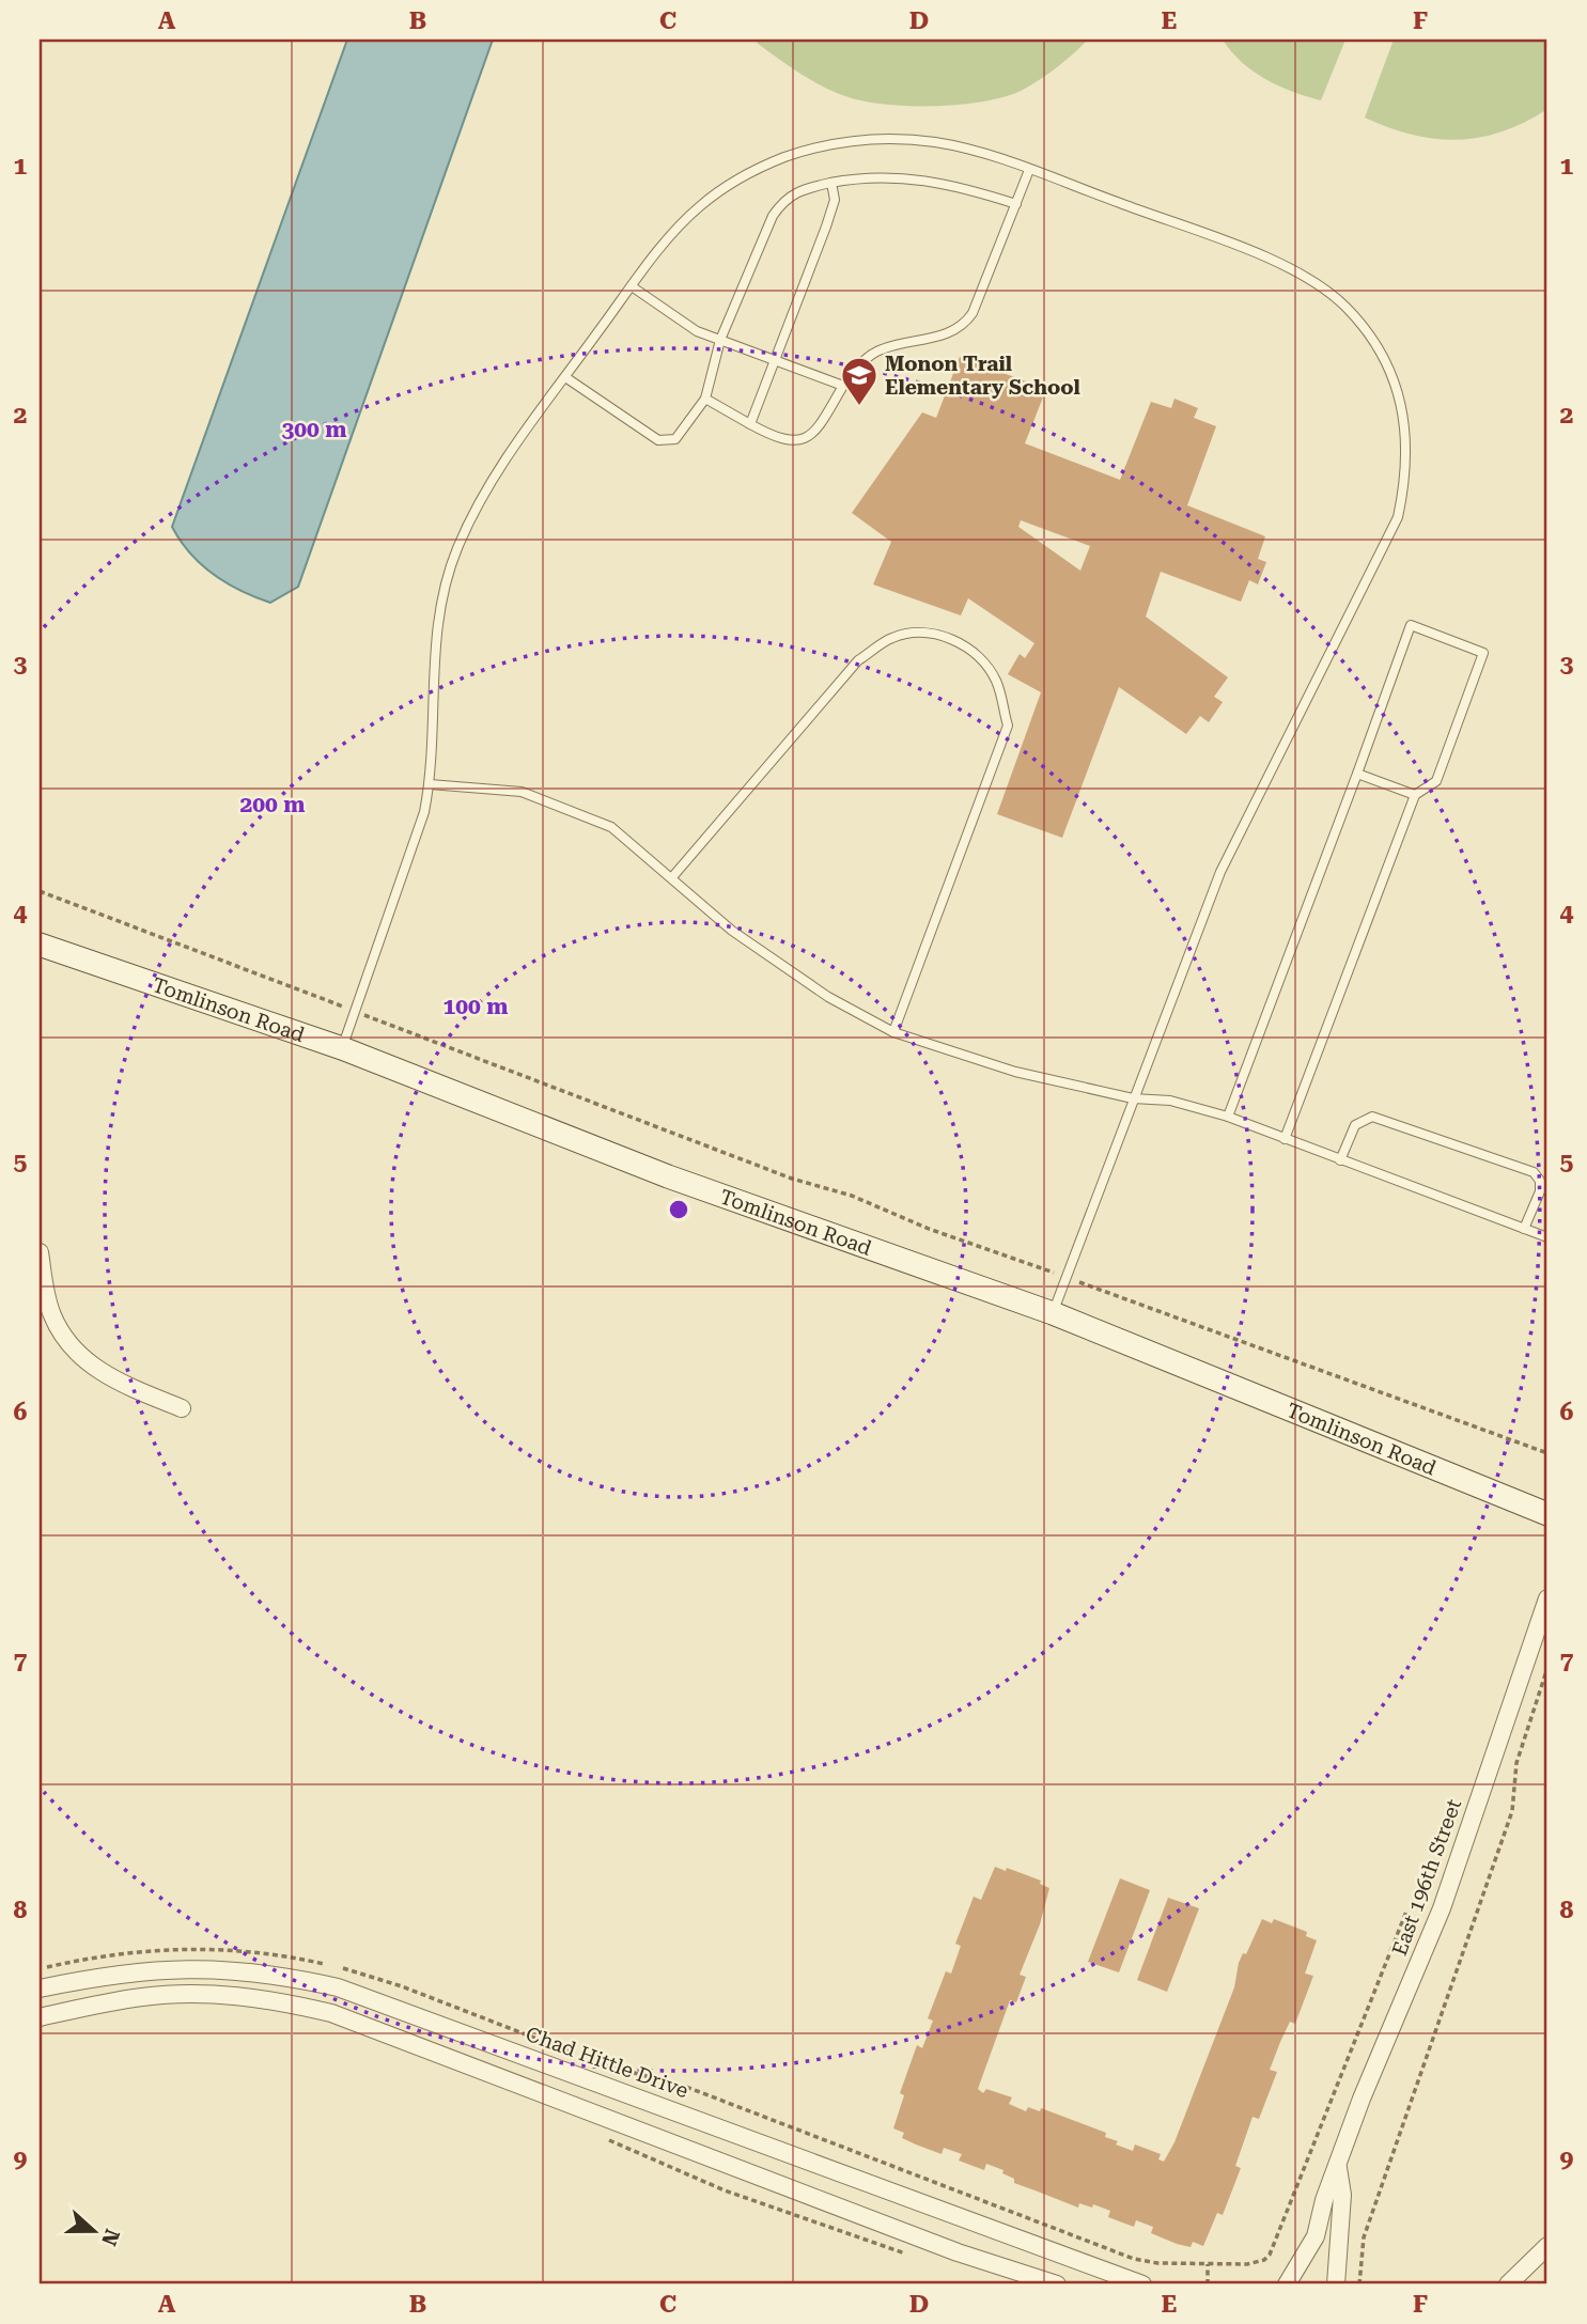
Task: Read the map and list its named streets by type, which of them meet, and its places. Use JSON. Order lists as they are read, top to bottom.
{
  "streets": {
    "street": ["Tomlinson Road", "East 196th Street", "Chad Hittle Drive"]
  },
  "places": {
    "school or university": ["Monon Trail Elementary School"]
  },
  "north": "right",
  "grid": {
    "columns": [
      "A",
      "B",
      "C",
      "D",
      "E",
      "F"
    ],
    "rows": [
      "1",
      "2",
      "3",
      "4",
      "5",
      "6",
      "7",
      "8",
      "9"
    ]
  },
  "rings": ["300 m", "200 m", "100 m"]
}
